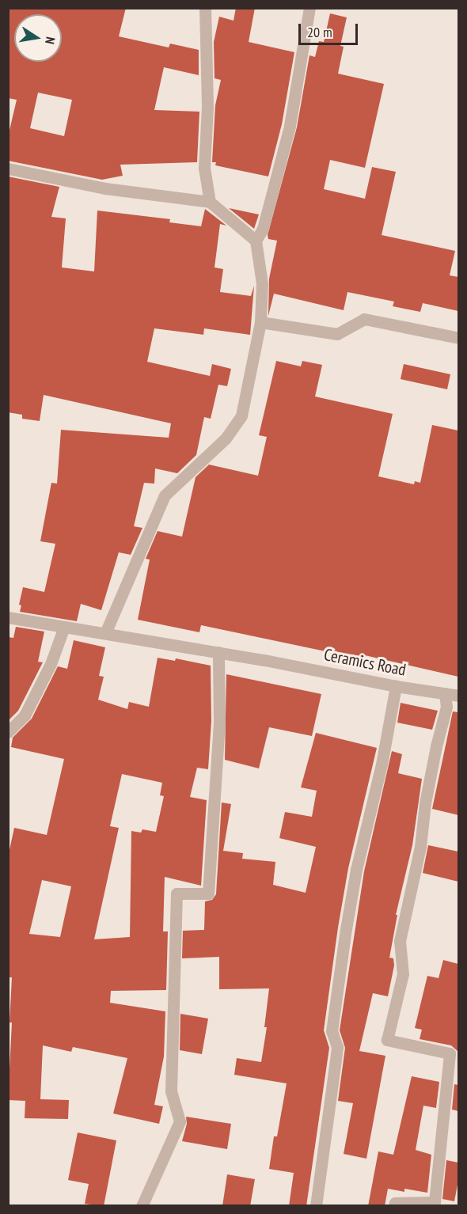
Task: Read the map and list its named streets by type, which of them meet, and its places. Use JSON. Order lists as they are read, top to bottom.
{
  "streets": {
    "street": ["Ceramics Road"]
  },
  "scale_bar": "20 m",
  "north": "right"
}
